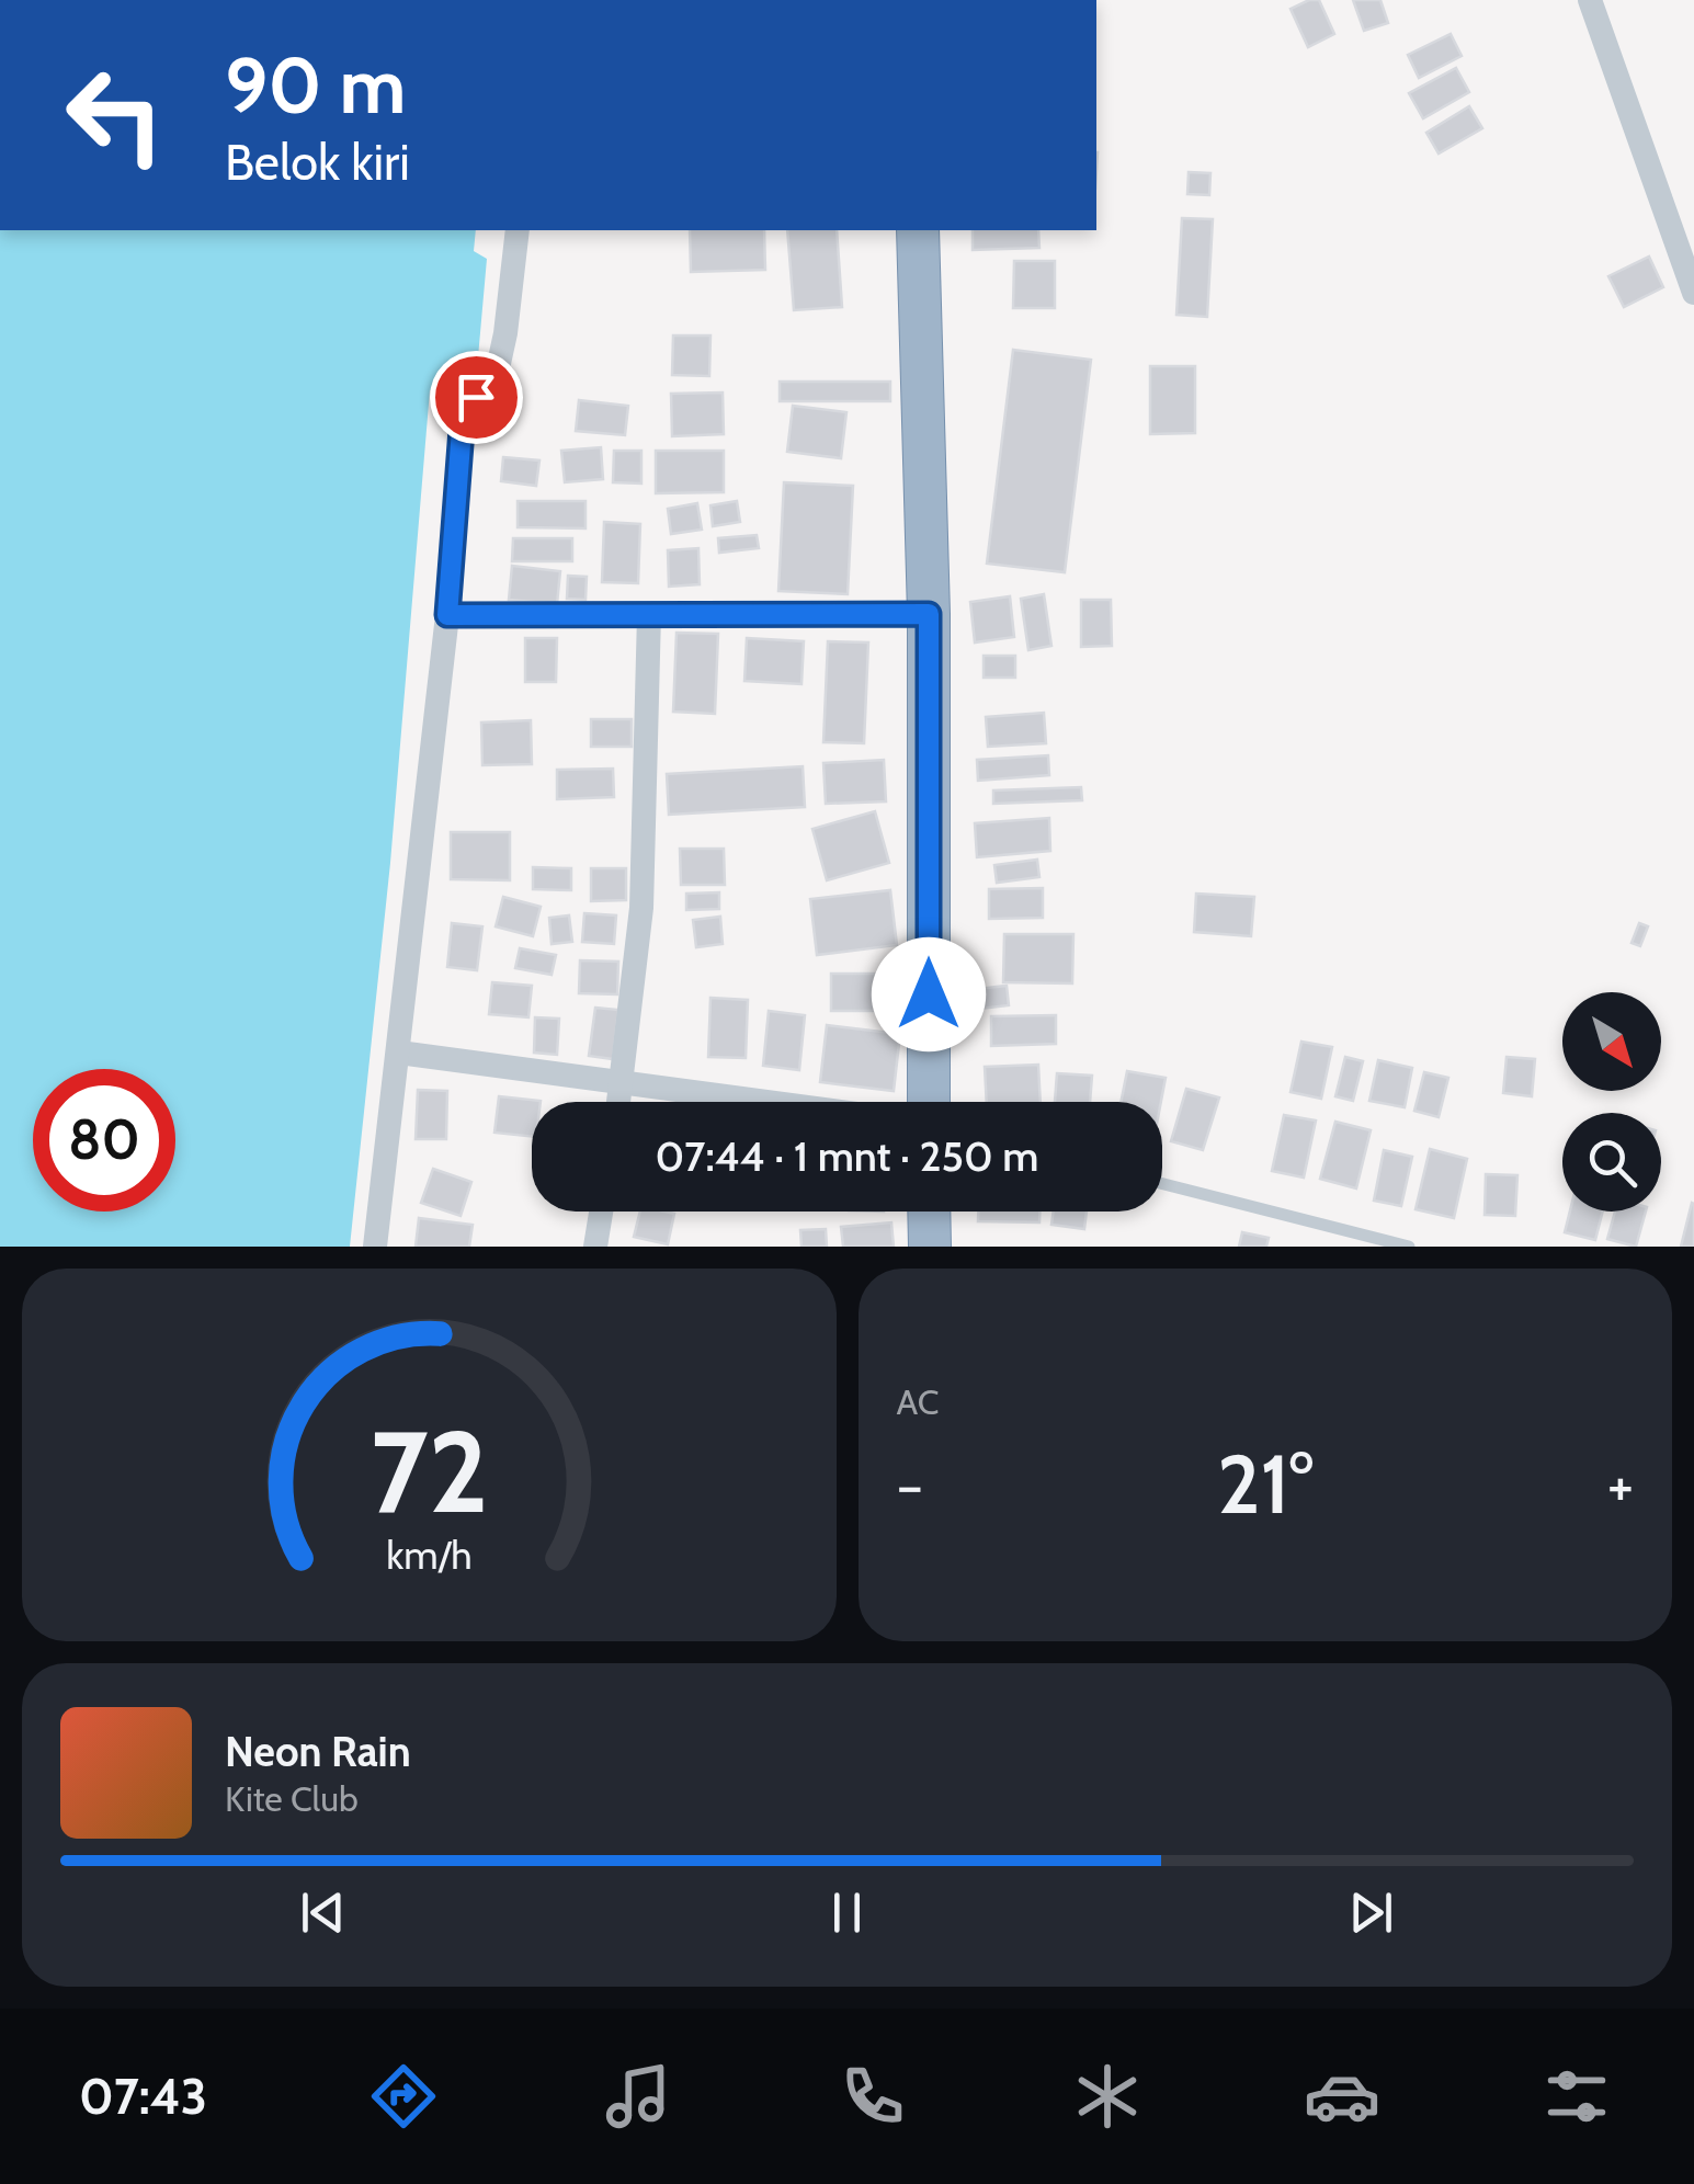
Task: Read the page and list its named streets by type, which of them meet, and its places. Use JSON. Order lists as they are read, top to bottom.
{
  "north": "bottom right",
  "page": {
    "turn": ["90 m", "Belok kiri"],
    "limit": "80",
    "trip": "07:44 · 1 mnt · 250 m",
    "tile": "AC",
    "heat": ["−", "21°", "+"],
    "song": ["Neon Rain", "Kite Club"],
    "tabs": "07:43",
    "gauge": ["72", "km/h"]
  }
}
